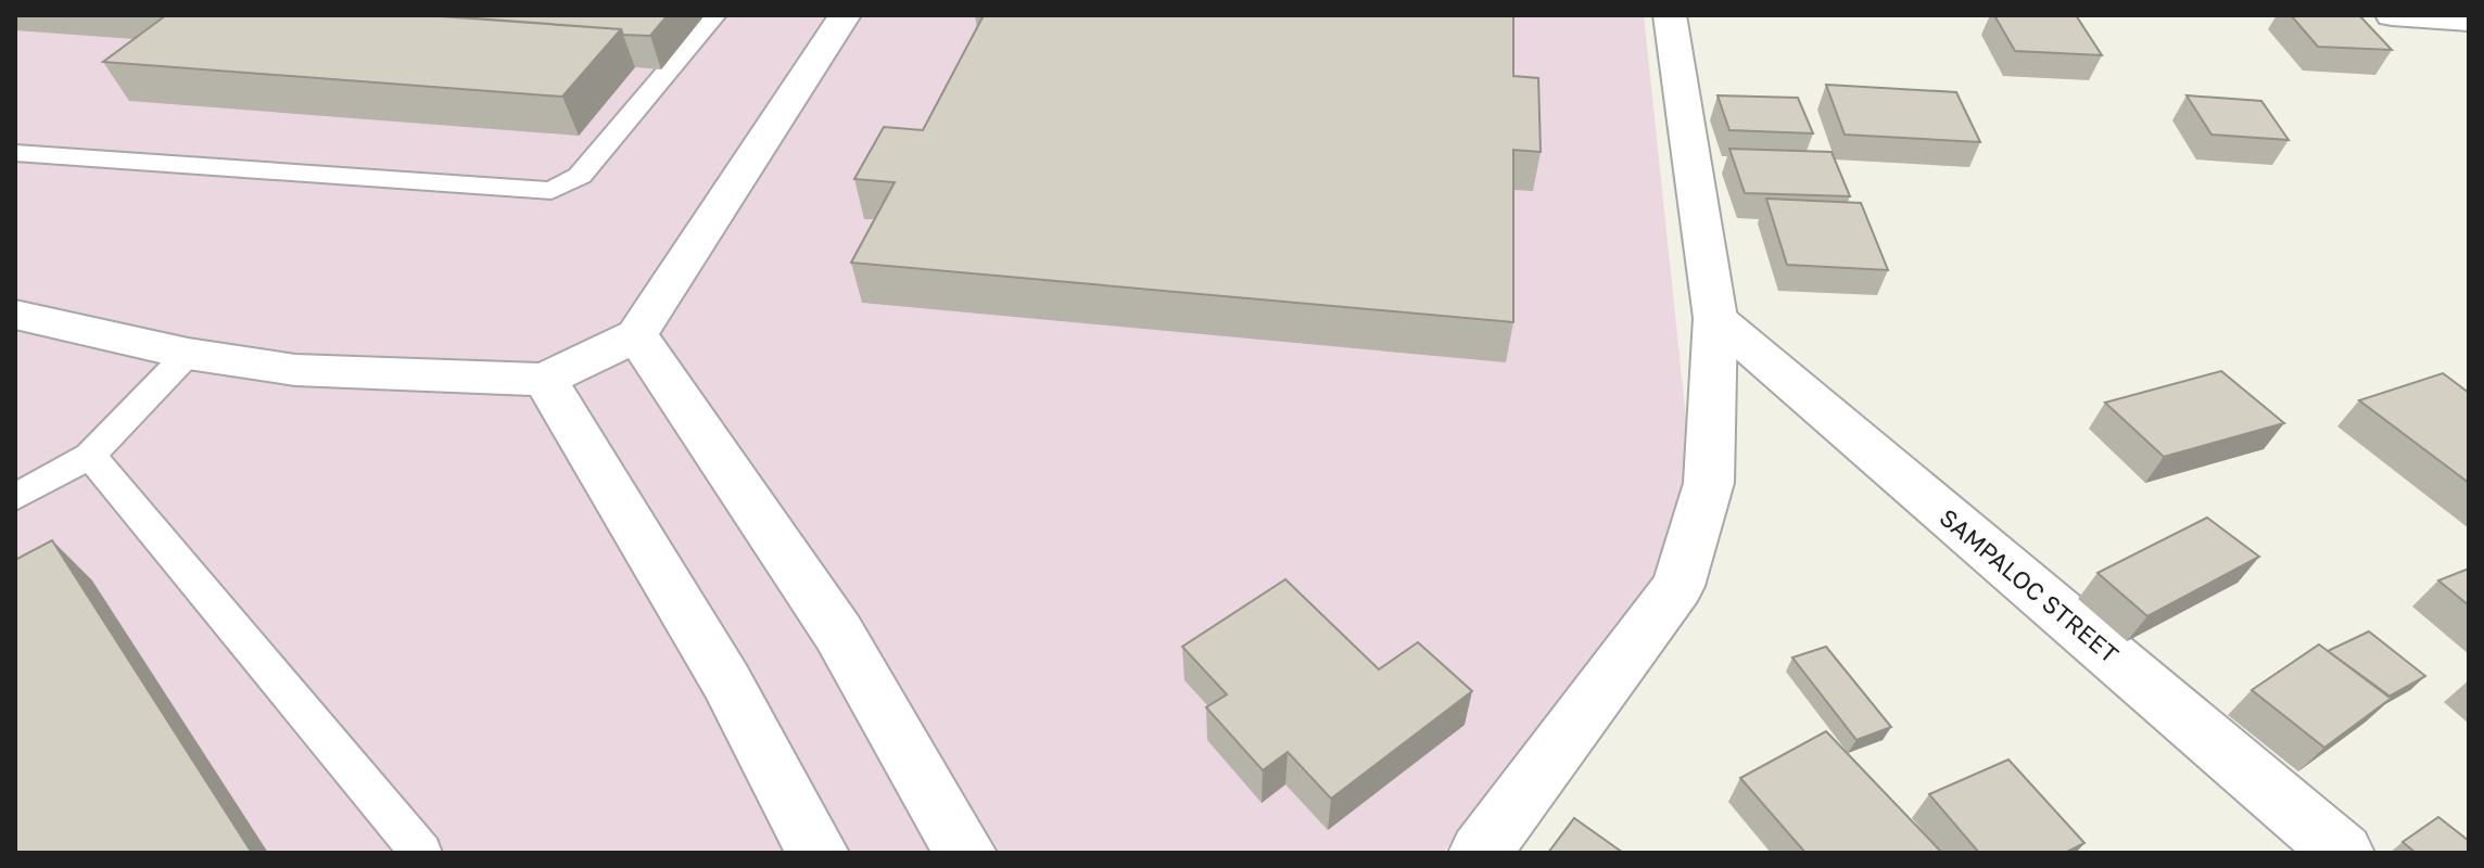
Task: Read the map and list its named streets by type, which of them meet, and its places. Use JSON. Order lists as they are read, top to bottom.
{
  "streets": {
    "street": ["SAMPALOC STREET"]
  }
}
